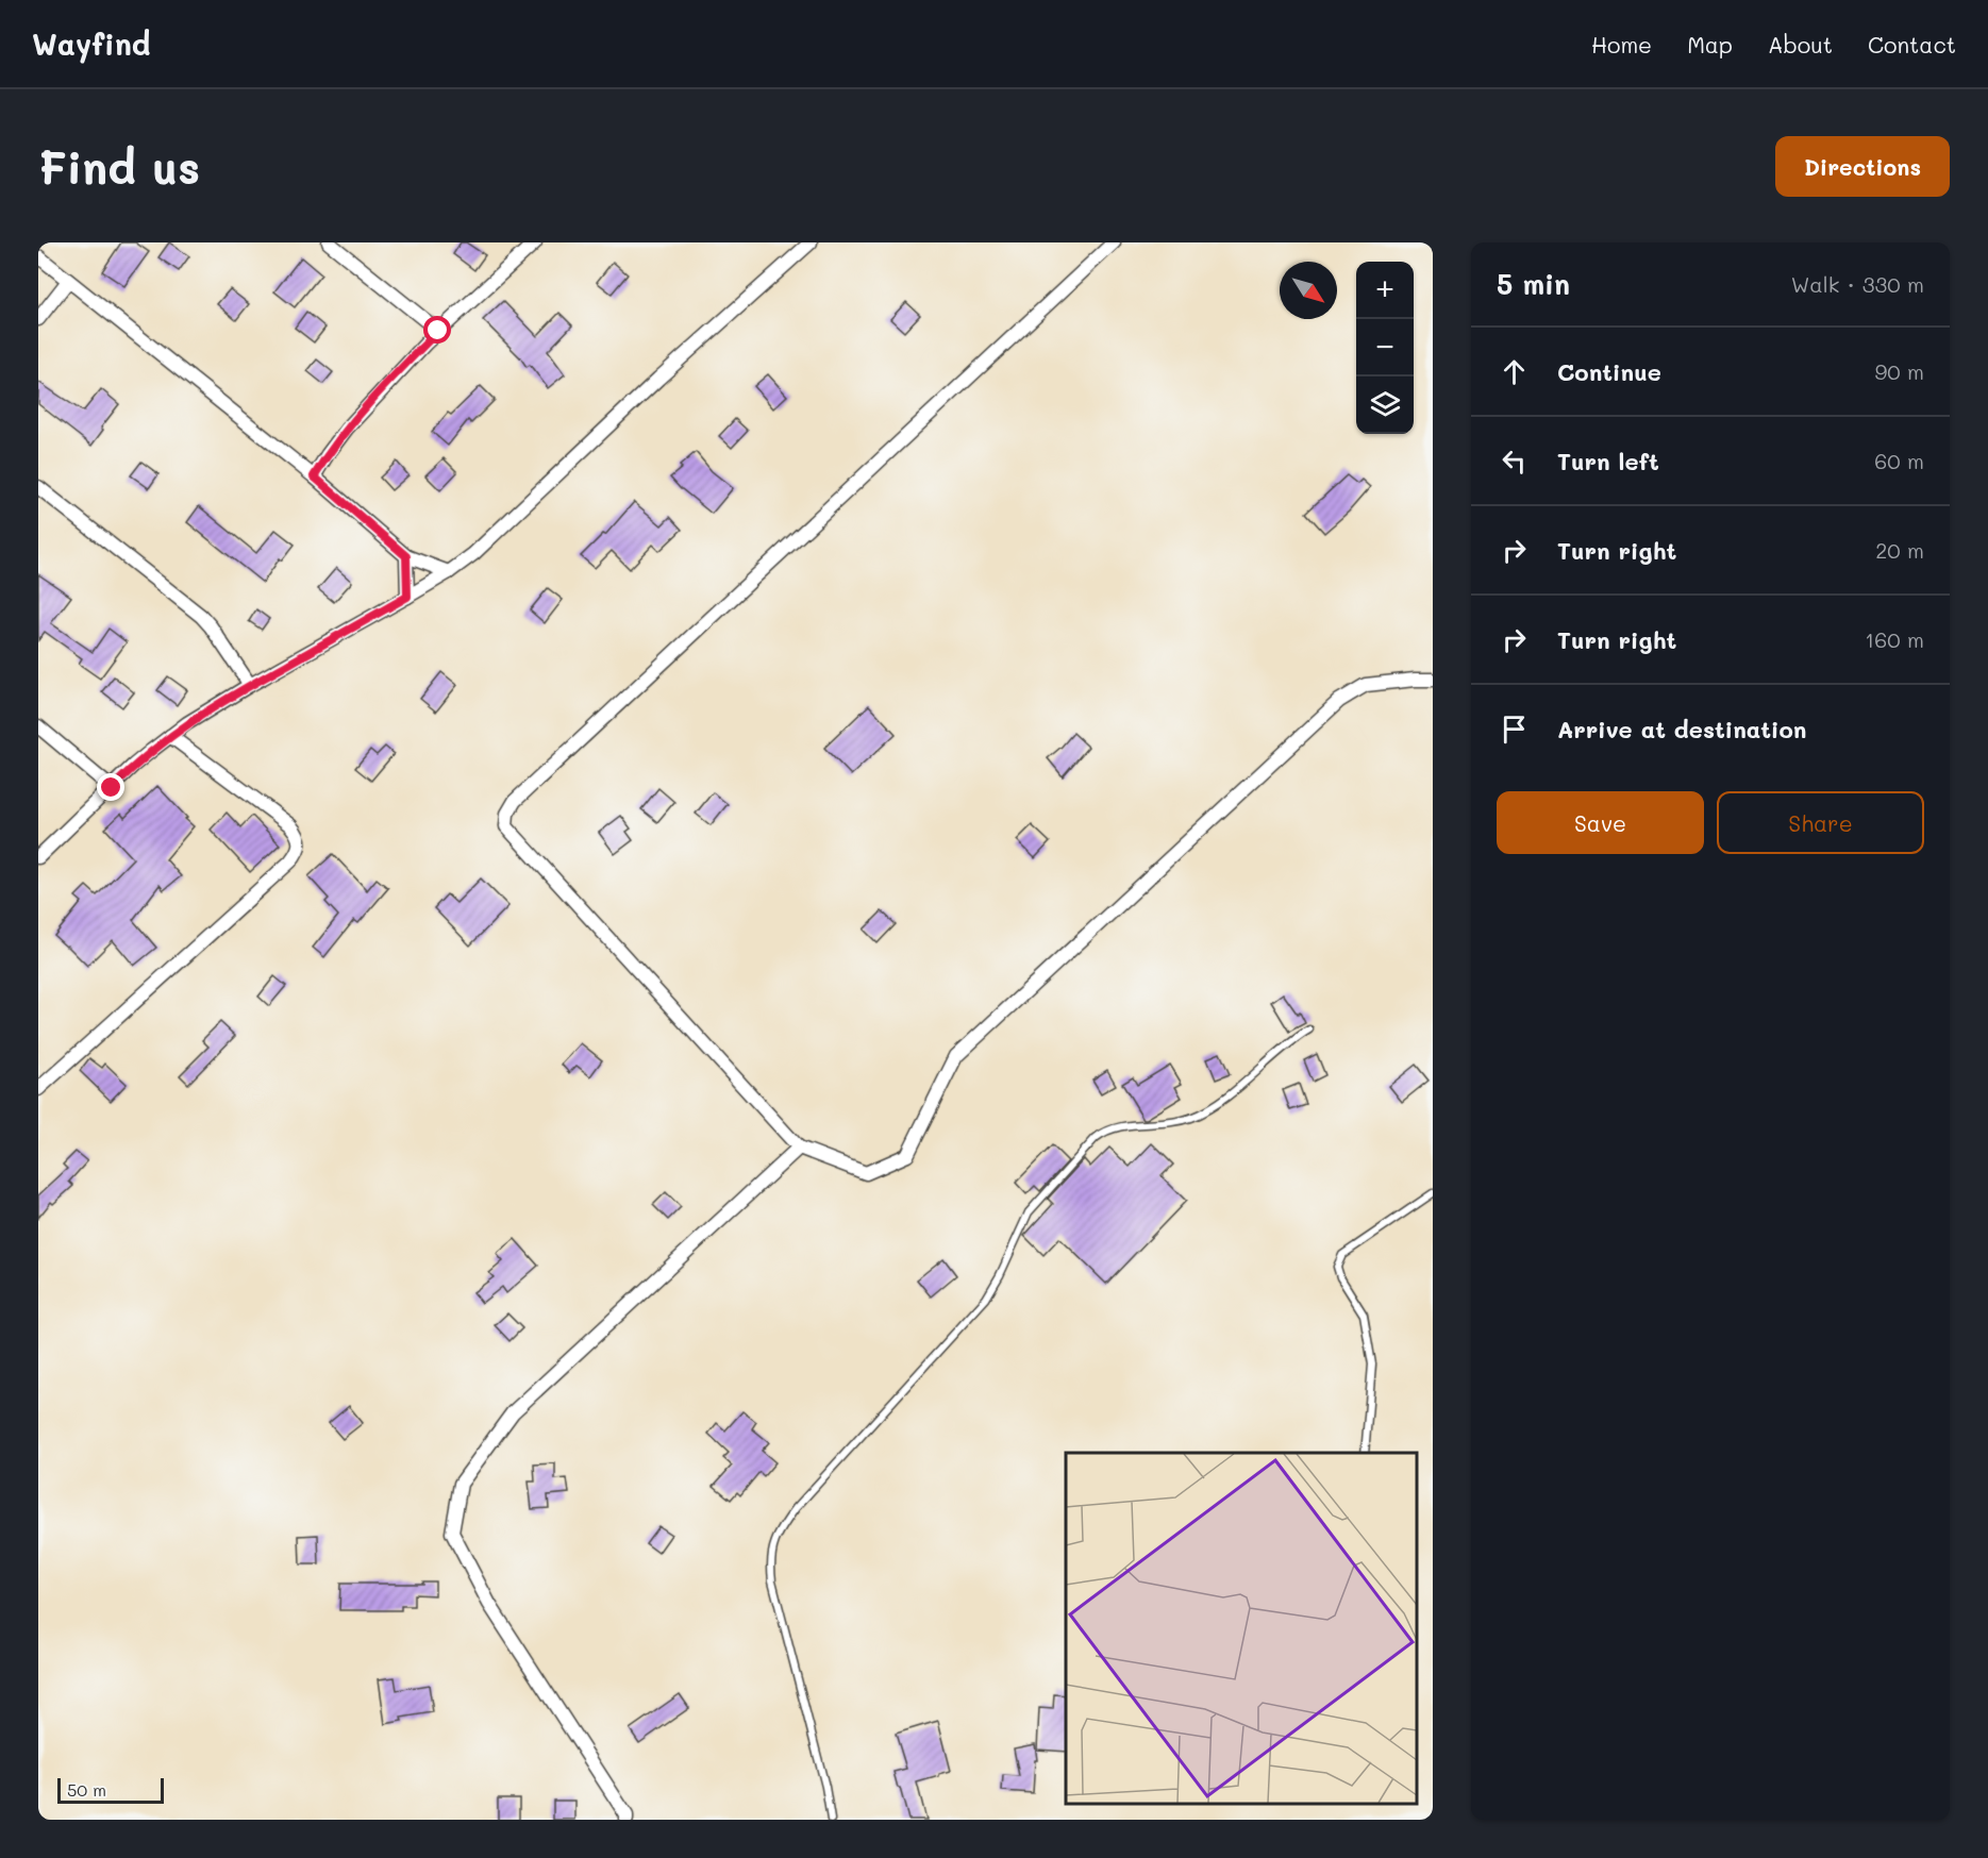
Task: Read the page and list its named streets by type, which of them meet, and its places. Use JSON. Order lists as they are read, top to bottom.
{
  "scale_bar": "50 m",
  "north": "bottom right",
  "page": {
    "header": "Wayfind",
    "nav": [
      "Home",
      "Map",
      "About",
      "Contact"
    ],
    "buttons": [
      "Directions",
      ["Save", "Share"]
    ],
    "title": "Find us",
    "heading": ["5 min", "Walk · 330 m"],
    "map_buttons": ["+", "−"],
    "list": [
      ["Continue", "90 m"],
      ["Turn left", "60 m"],
      ["Turn right", "20 m"],
      ["Turn right", "160 m"],
      "Arrive at destination"
    ],
    "scale": "50 m"
  }
}
